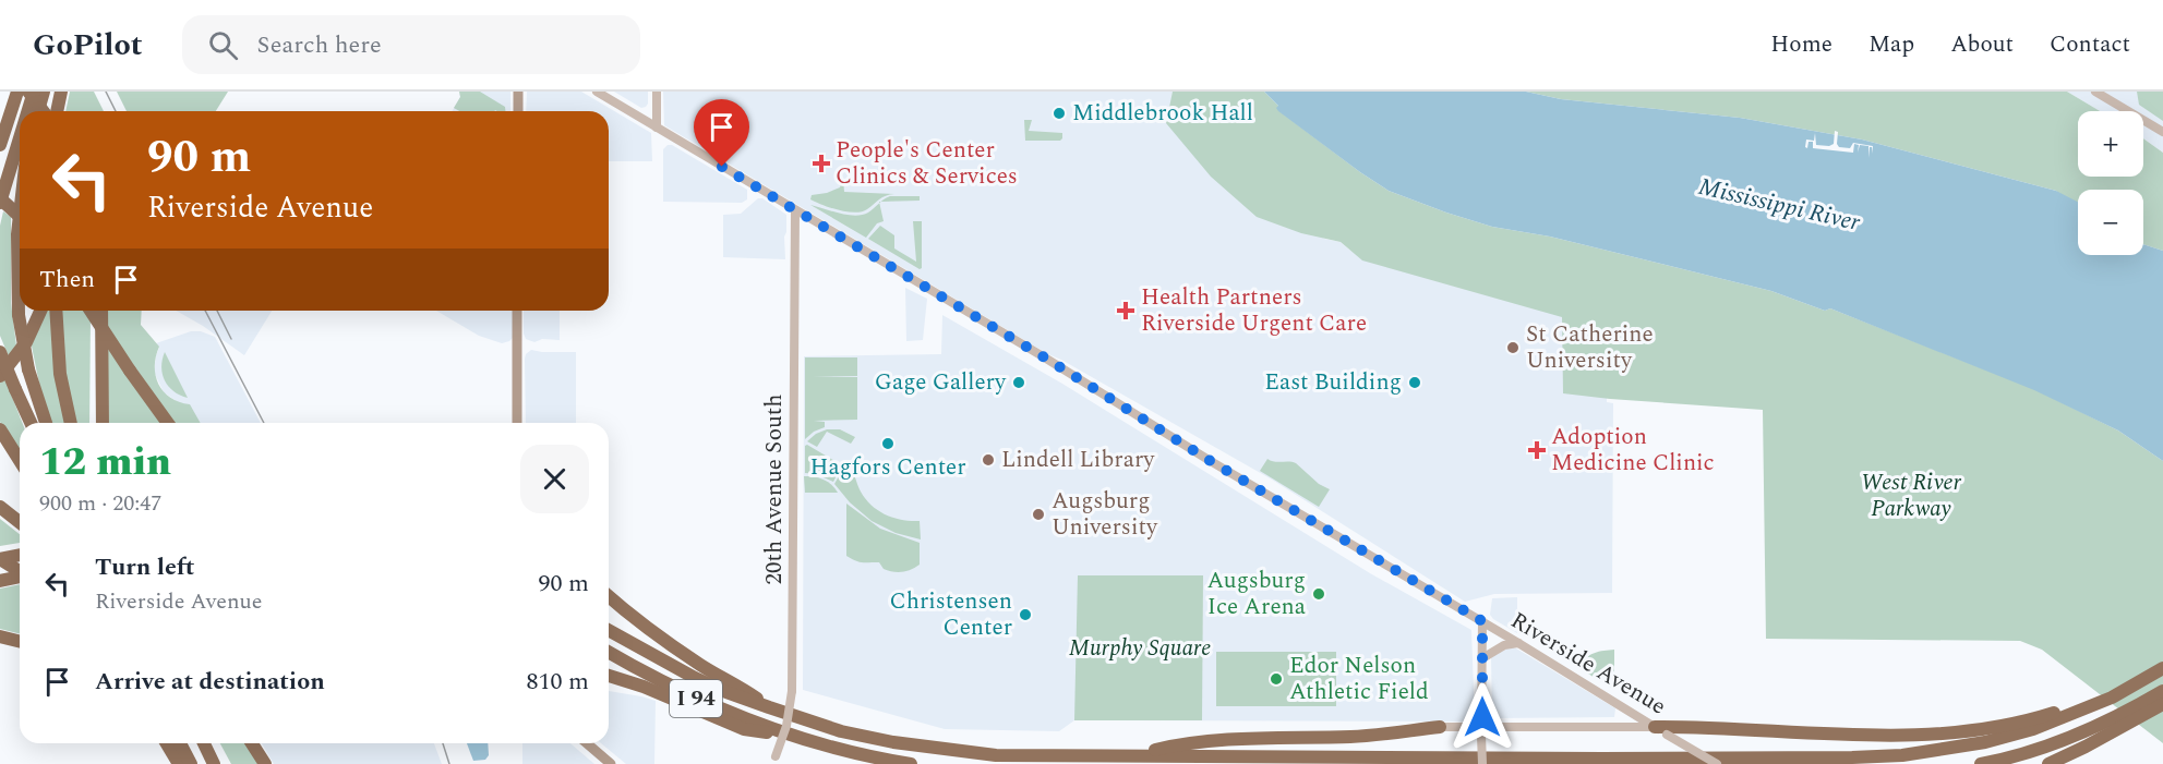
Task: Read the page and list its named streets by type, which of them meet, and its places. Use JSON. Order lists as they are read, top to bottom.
{
  "streets": {
    "highway": ["I 94"],
    "street": ["20th Avenue South", "Riverside Avenue"]
  },
  "crossings": [
    ["20th Avenue South", "Riverside Avenue"]
  ],
  "water": ["Mississippi River"],
  "parks": ["West River Parkway", "Murphy Square"],
  "places": {
    "other": [
      "Middlebrook Hall",
      "St Catherine University",
      "Gage Gallery",
      "East Building",
      "Hagfors Center",
      "Lindell Library",
      "Augsburg University",
      "Augsburg Ice Arena",
      "Christensen Center",
      "Edor Nelson Athletic Field"
    ],
    "health": ["People's Center Clinics & Services", "Health Partners Riverside Urgent Care", "Adoption Medicine Clinic"]
  },
  "page": {
    "header": "GoPilot",
    "search": "Search here",
    "nav": [
      "Home",
      "Map",
      "About",
      "Contact"
    ],
    "map_buttons": ["+", "−"],
    "turn": ["90 m", "Riverside Avenue"],
    "then": "Then",
    "heading": ["12 min", "900 m · 20:47"],
    "list": [
      {
        "name": "Turn left",
        "note": "Riverside Avenue",
        "value": "90 m"
      },
      {
        "name": "Arrive at destination",
        "value": "810 m"
      }
    ]
  }
}
